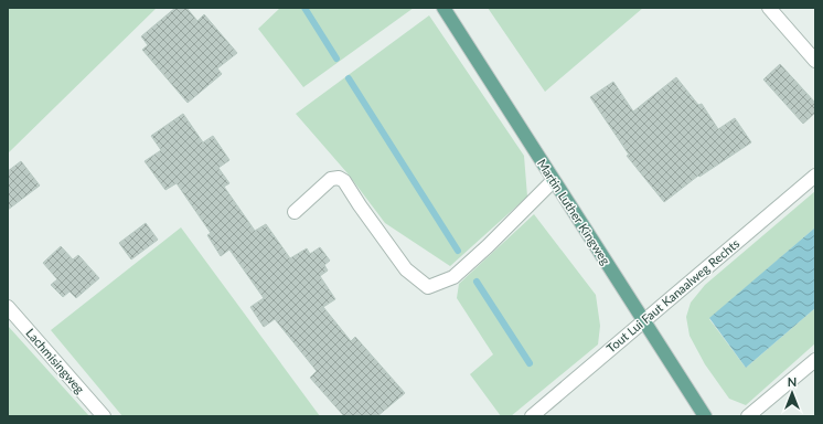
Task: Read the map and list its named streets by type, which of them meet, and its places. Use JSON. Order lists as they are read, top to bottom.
{
  "streets": {
    "main road": ["Martin Luther Kingweg"],
    "street": ["Tout Lui Faut Kanaalweg Rechts", "Lachmisingweg"]
  },
  "crossings": [
    ["Martin Luther Kingweg", "Tout Lui Faut Kanaalweg Rechts"]
  ],
  "north": "top"
}
